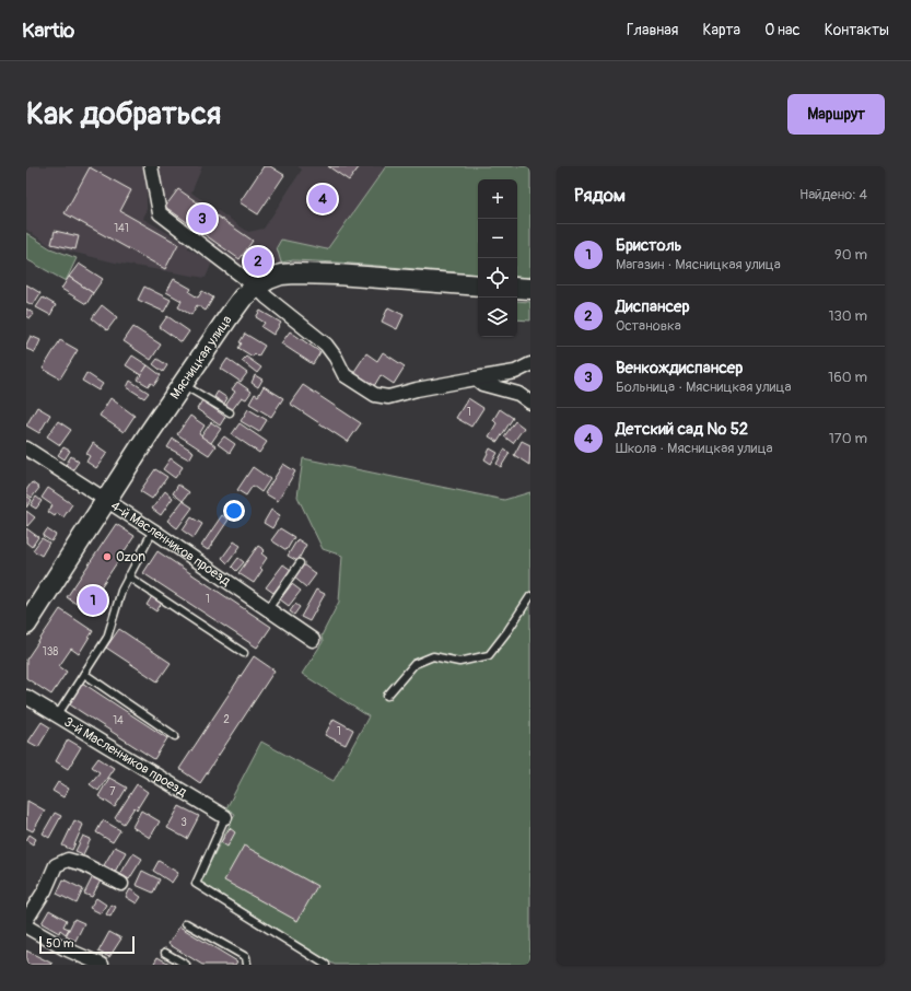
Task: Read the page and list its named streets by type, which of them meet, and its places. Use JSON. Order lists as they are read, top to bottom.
{
  "streets": {
    "main road": ["Мясницкая улица"],
    "street": ["4-й Масленников проезд", "3-й Масленников проезд"]
  },
  "crossings": [
    ["Мясницкая улица", "4-й Масленников проезд"]
  ],
  "places": ["Ozon"],
  "house_numbers": [
    "141",
    "1",
    "1",
    "138",
    "2",
    "14",
    "1",
    "7",
    "3"
  ],
  "scale_bar": "50 m",
  "page": {
    "header": "Kartio",
    "nav": [
      "Главная",
      "Карта",
      "О нас",
      "Контакты"
    ],
    "buttons": "Маршрут",
    "title": "Как добраться",
    "heading": ["Рядом", "Найдено: 4"],
    "map_buttons": ["+", "−"],
    "pins": [
      "4",
      "3",
      "2",
      "1"
    ],
    "list": [
      {
        "mark": "1",
        "name": "Бристоль",
        "note": "Магазин · Мясницкая улица",
        "value": "90 m"
      },
      {
        "mark": "2",
        "name": "Диспансер",
        "note": "Остановка",
        "value": "130 m"
      },
      {
        "mark": "3",
        "name": "Венкождиспансер",
        "note": "Больница · Мясницкая улица",
        "value": "160 m"
      },
      {
        "mark": "4",
        "name": "Детский сад № 52",
        "note": "Школа · Мясницкая улица",
        "value": "170 m"
      }
    ],
    "scale": "50 m"
  }
}
